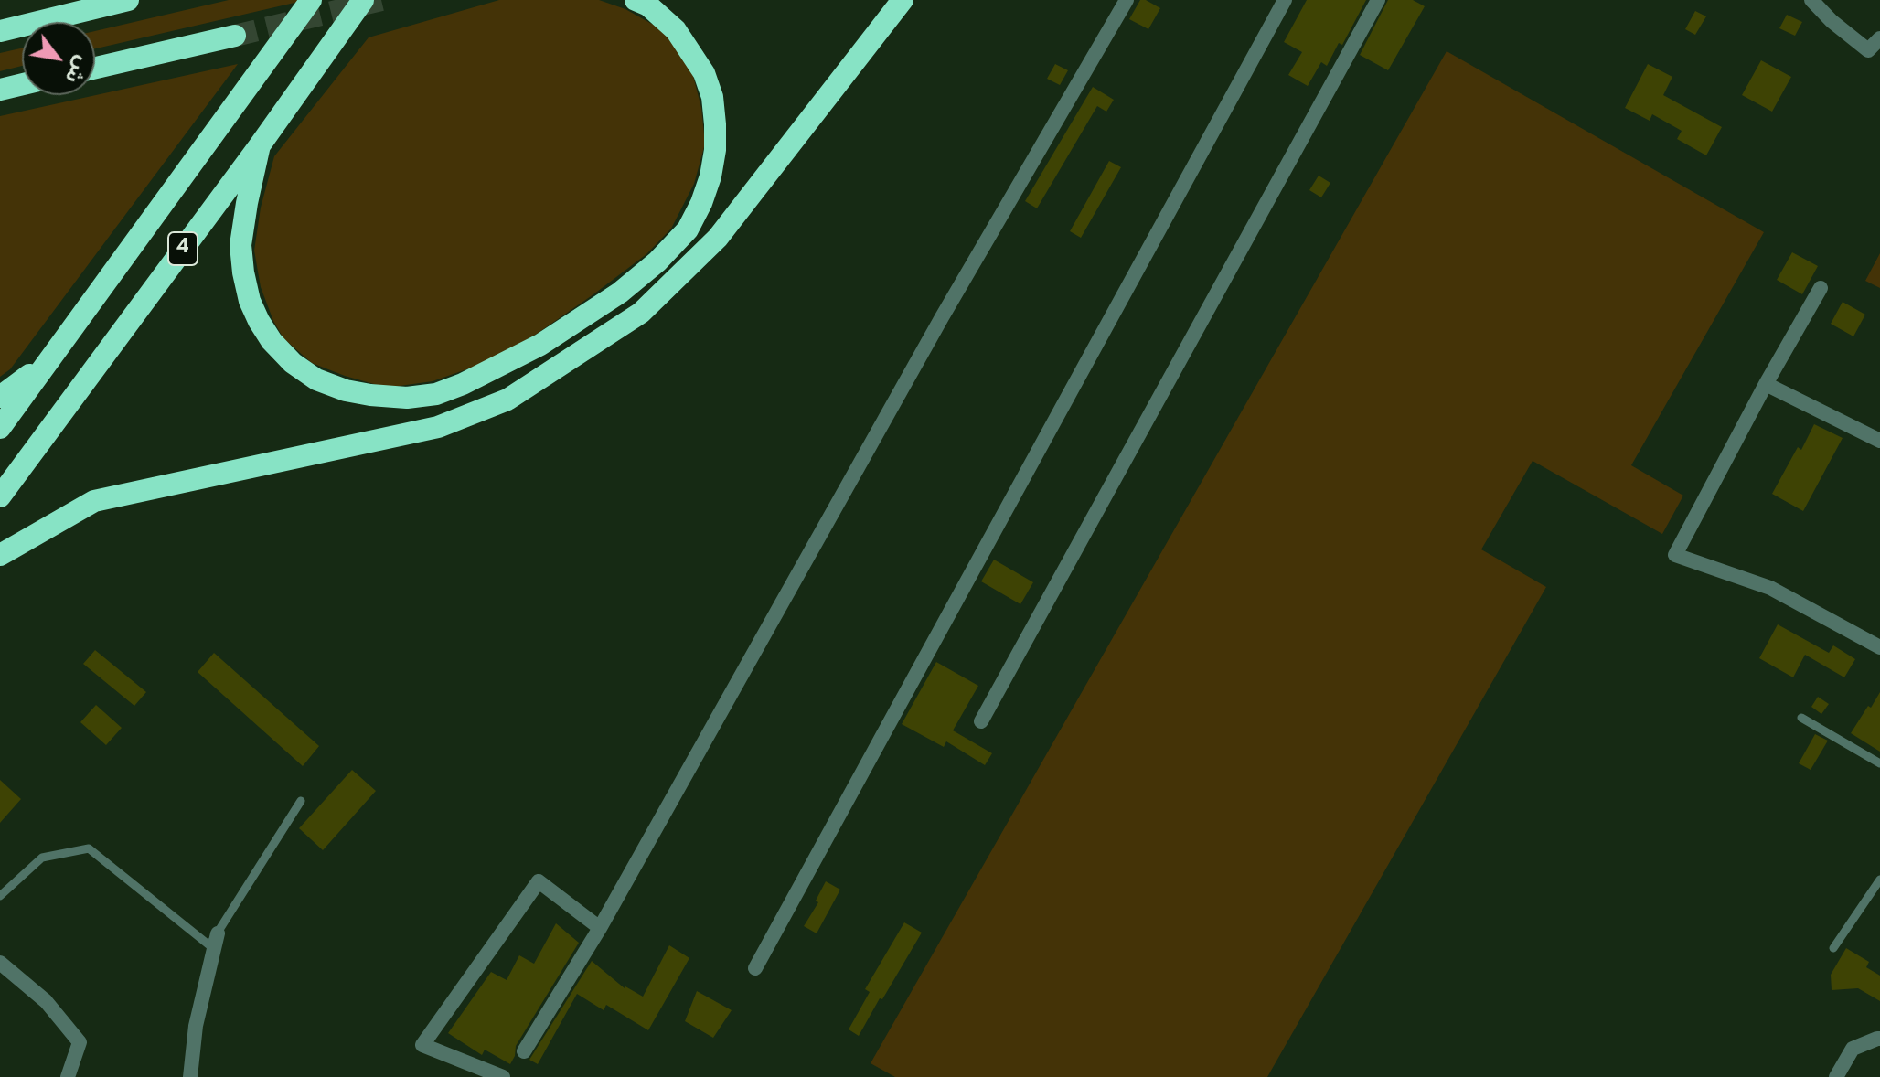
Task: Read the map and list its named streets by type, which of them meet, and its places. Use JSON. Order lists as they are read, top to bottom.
{
  "streets": {
    "highway": ["4"]
  },
  "north": "bottom right"
}
